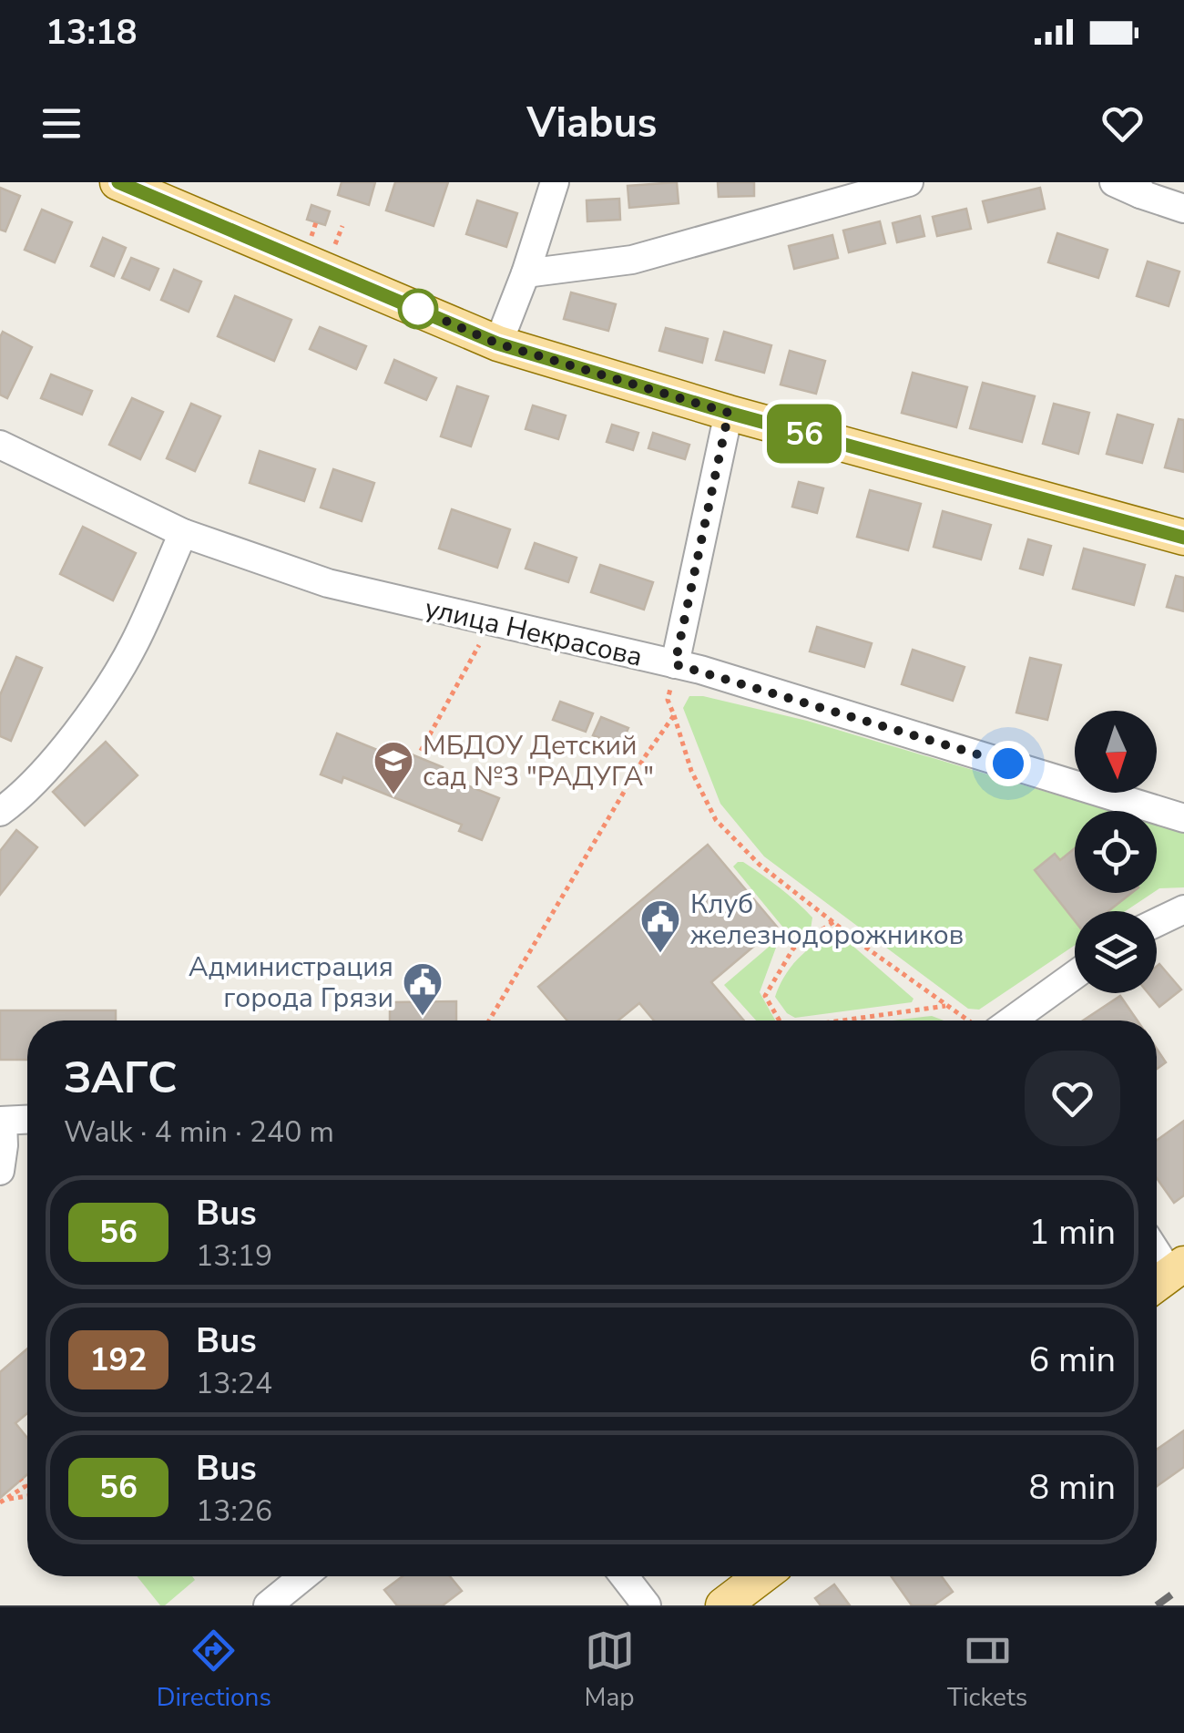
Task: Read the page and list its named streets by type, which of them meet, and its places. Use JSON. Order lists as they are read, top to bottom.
{
  "streets": {
    "street": ["улица Некрасова"]
  },
  "places": {
    "school or university": ["МБДОУ Детский сад №3 \"РАДУГА\""],
    "public building": ["Клуб железнодорожников", "Администрация города Грязи"]
  },
  "lines": ["bus line 56"],
  "north": "bottom",
  "page": {
    "status": "13:18",
    "header": "Viabus",
    "on_map": "56",
    "heading": ["ЗАГС", "Walk · 4 min · 240 m"],
    "list": [
      {
        "mark": "56",
        "name": "Bus",
        "note": "13:19",
        "value": "1 min"
      },
      {
        "mark": "192",
        "name": "Bus",
        "note": "13:24",
        "value": "6 min"
      },
      {
        "mark": "56",
        "name": "Bus",
        "note": "13:26",
        "value": "8 min"
      }
    ],
    "tabs": ["Directions", "Map", "Tickets"]
  }
}
